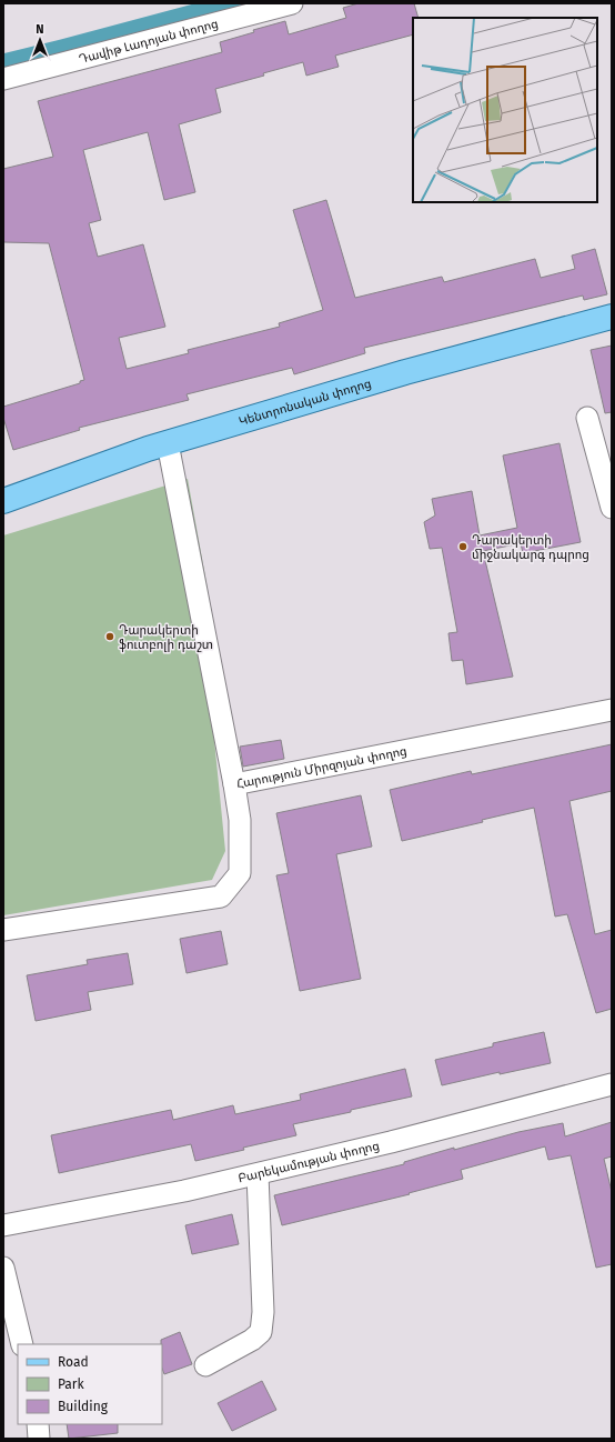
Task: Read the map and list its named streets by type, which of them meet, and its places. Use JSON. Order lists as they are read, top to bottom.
{
  "streets": {
    "main road": ["Կենտրոնական փողոց"],
    "street": ["Դավիթ Լադոյան փողոց", "Հարություն Միրզոյան փողոց", "Բարեկամության փողոց"]
  },
  "places": ["Դարակերտի միջնակարգ դպրոց", "Դարակերտի ֆուտբոլի դաշտ"],
  "legend": ["Road", "Park", "Building"],
  "north": "top"
}
